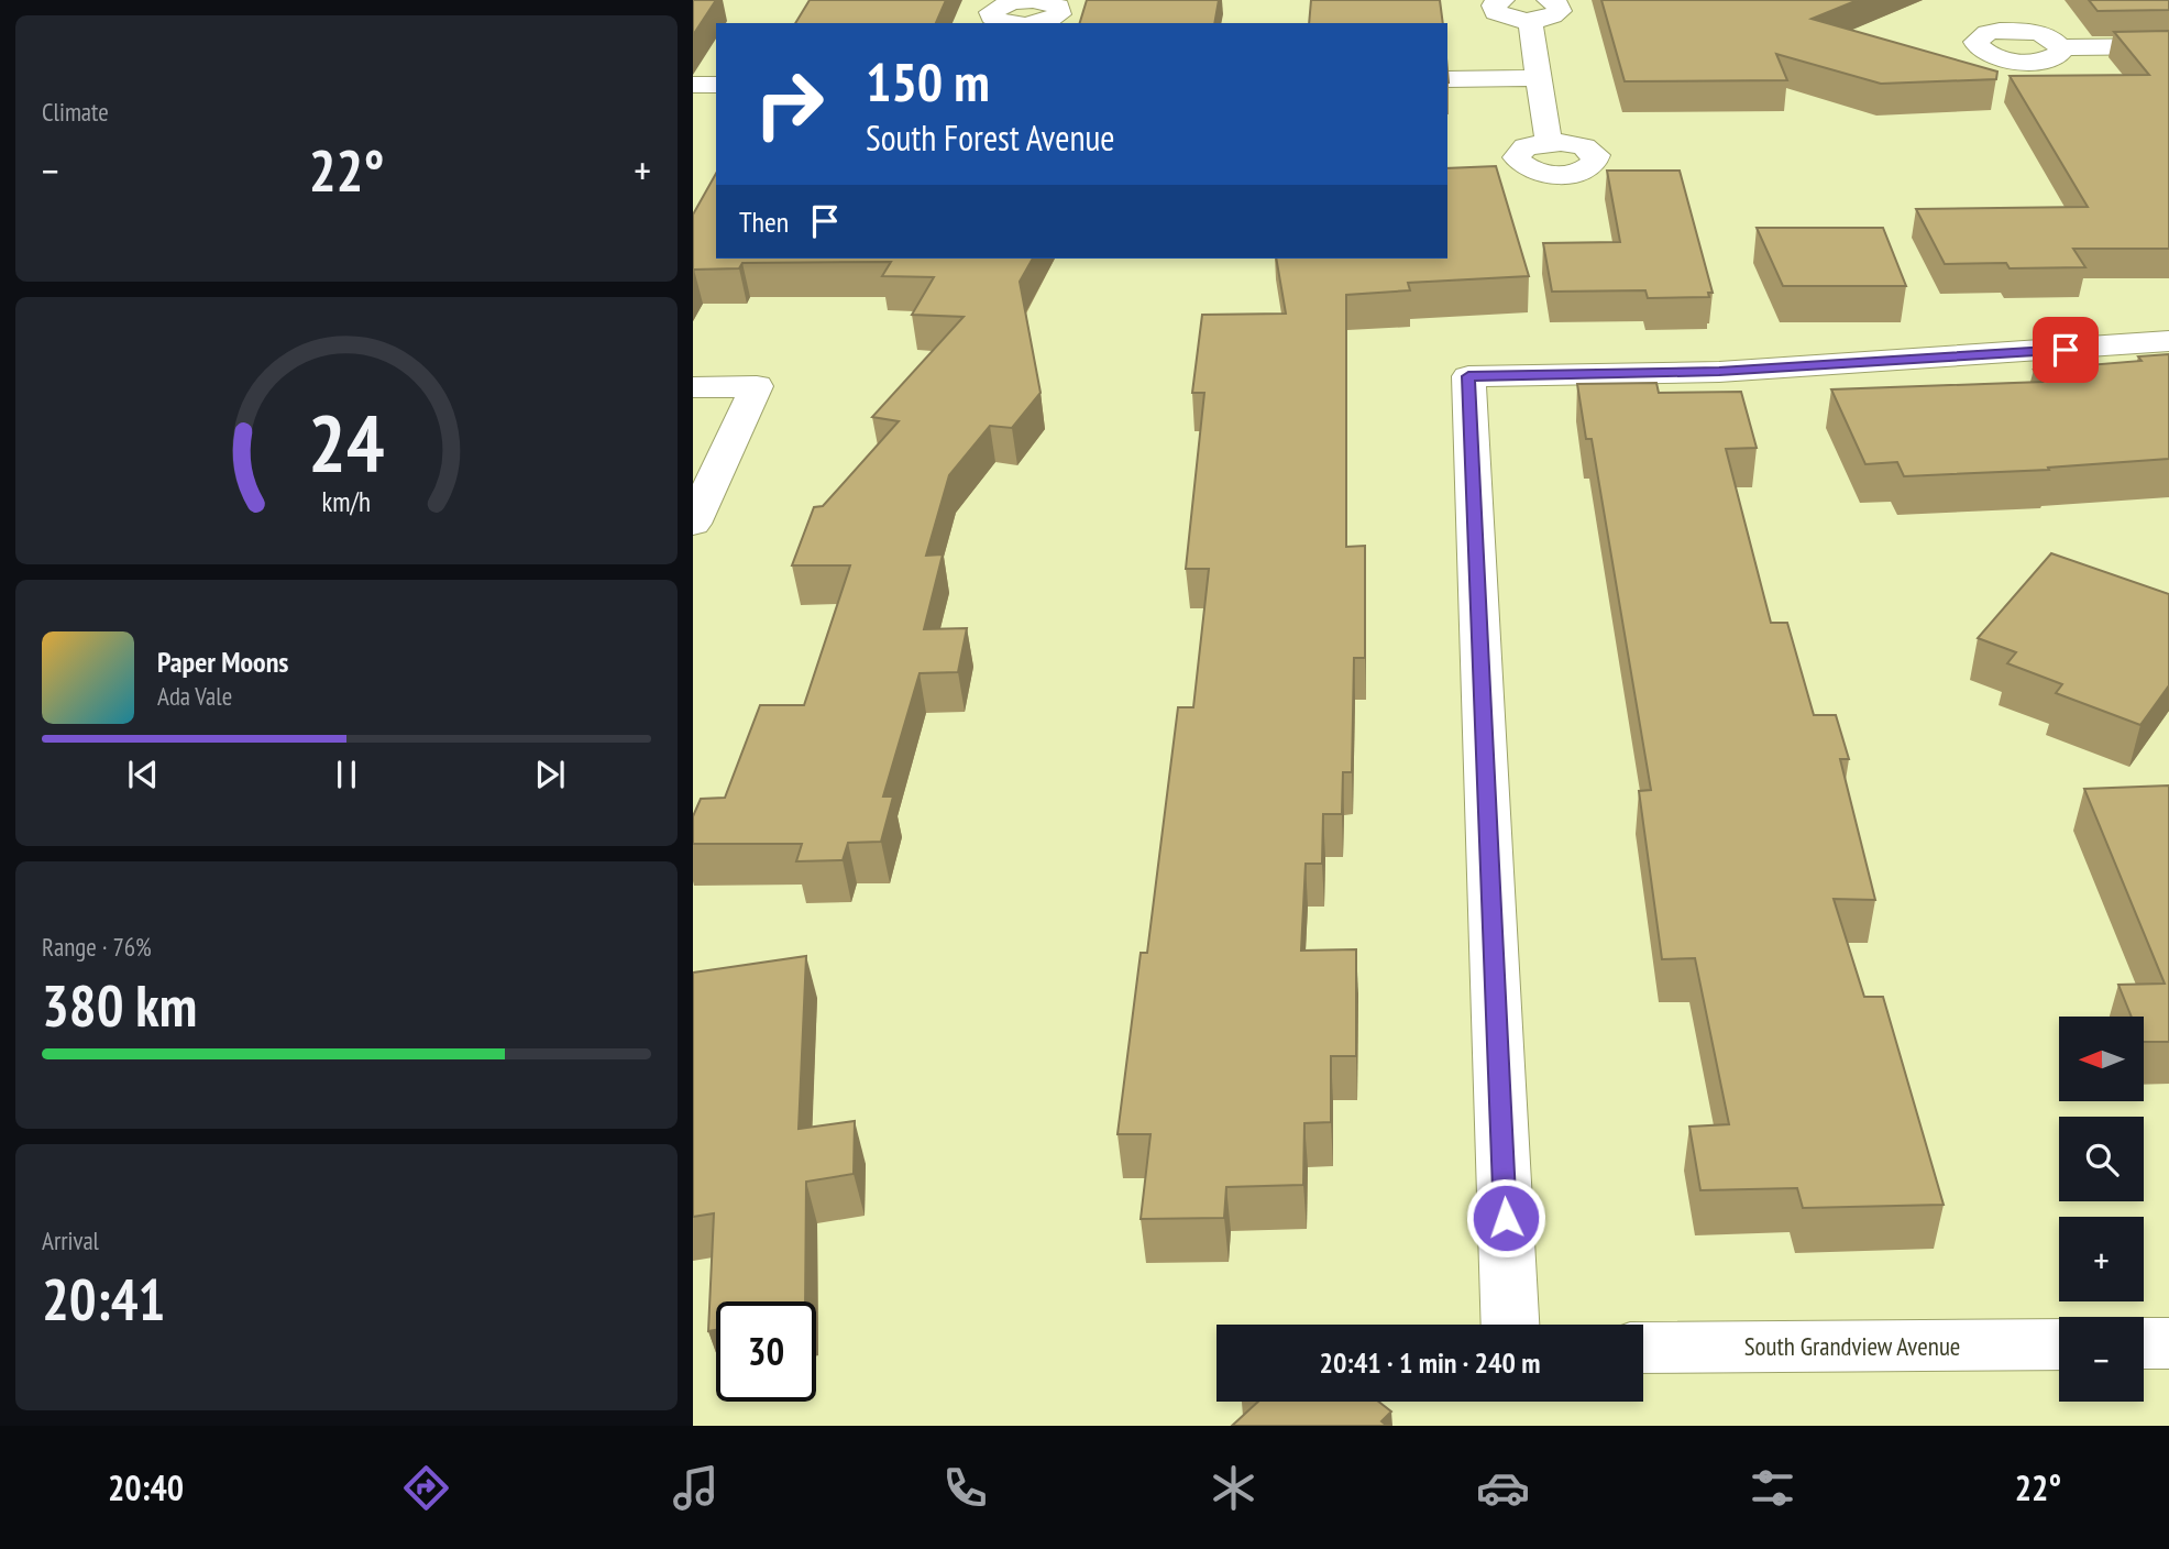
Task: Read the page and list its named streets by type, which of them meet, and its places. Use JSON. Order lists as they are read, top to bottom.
{
  "streets": {
    "street": ["South Grandview Avenue"]
  },
  "north": "left",
  "page": {
    "tile": [
      "Climate",
      ["Range · 76%", "380 km"],
      ["Arrival", "20:41"]
    ],
    "turn": ["150 m", "South Forest Avenue"],
    "heat": ["−", "22°", "+"],
    "then": "Then",
    "song": ["Paper Moons", "Ada Vale"],
    "map_buttons": ["+", "−"],
    "limit": "30",
    "trip": "20:41 · 1 min · 240 m",
    "tabs": ["20:40", "22°"],
    "gauge": ["24", "km/h"]
  }
}
